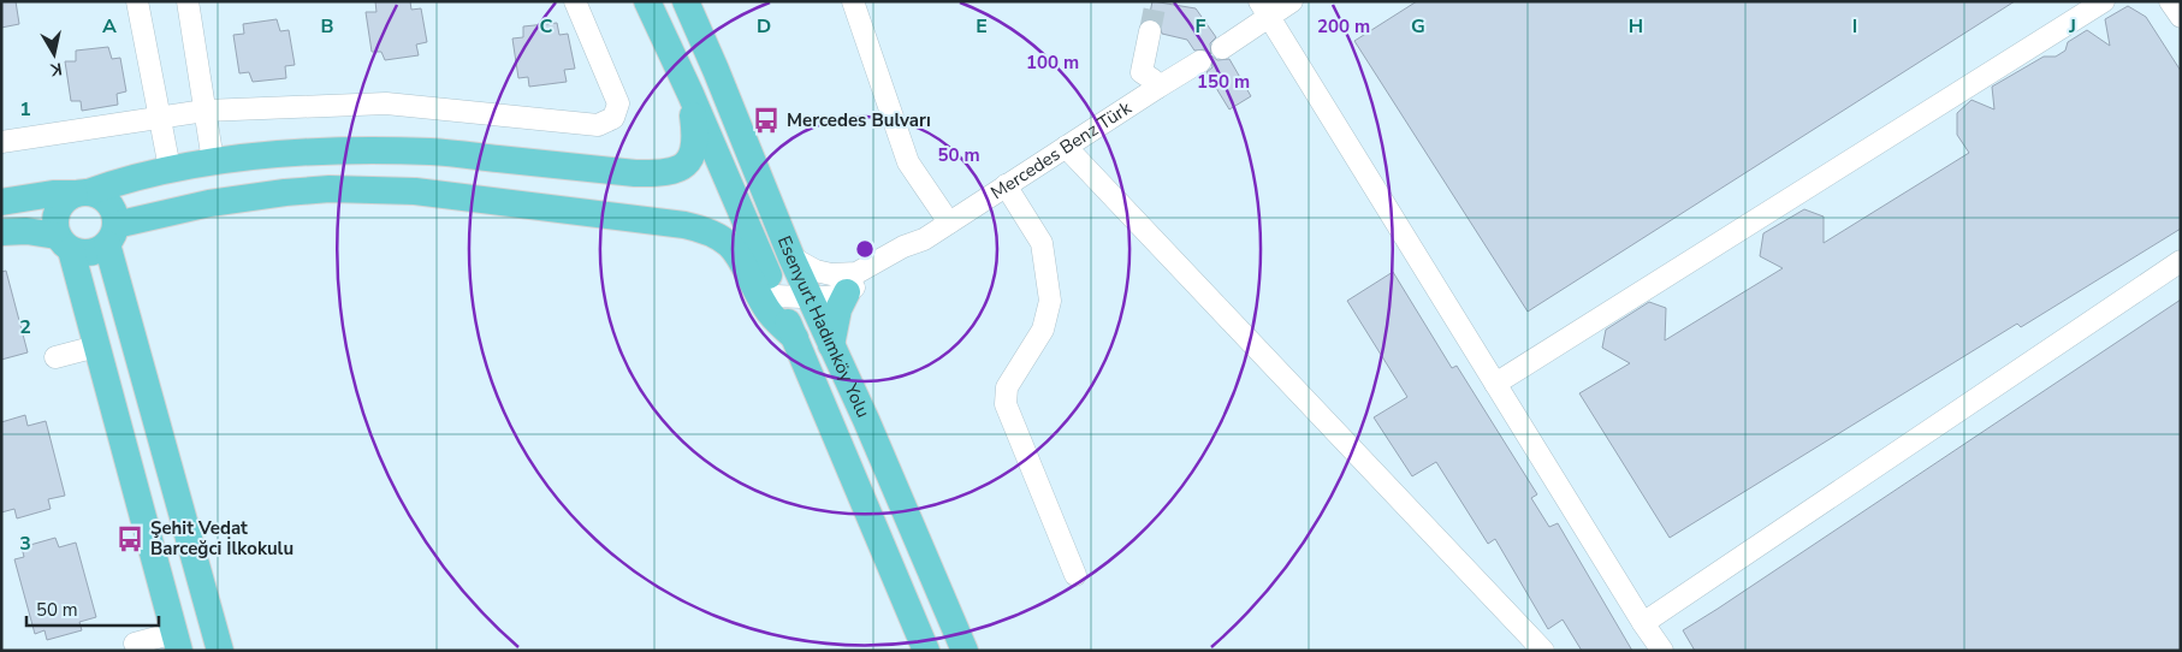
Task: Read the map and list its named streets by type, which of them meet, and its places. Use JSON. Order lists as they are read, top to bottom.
{
  "streets": {
    "main road": ["Esenyurt Hadımköy Yolu"],
    "street": ["Mercedes Benz Türk"]
  },
  "crossings": [
    ["Mercedes Benz Türk", "Esenyurt Hadımköy Yolu"]
  ],
  "places": {
    "bus stop": ["Mercedes Bulvarı", "Şehit Vedat Barceğci İlkokulu"]
  },
  "scale_bar": "50 m",
  "north": "bottom",
  "grid": {
    "columns": [
      "A",
      "B",
      "C",
      "D",
      "E",
      "F",
      "G",
      "H",
      "I",
      "J"
    ],
    "rows": ["1", "2", "3"]
  },
  "rings": [
    "200 m",
    "100 m",
    "150 m",
    "50 m"
  ]
}
